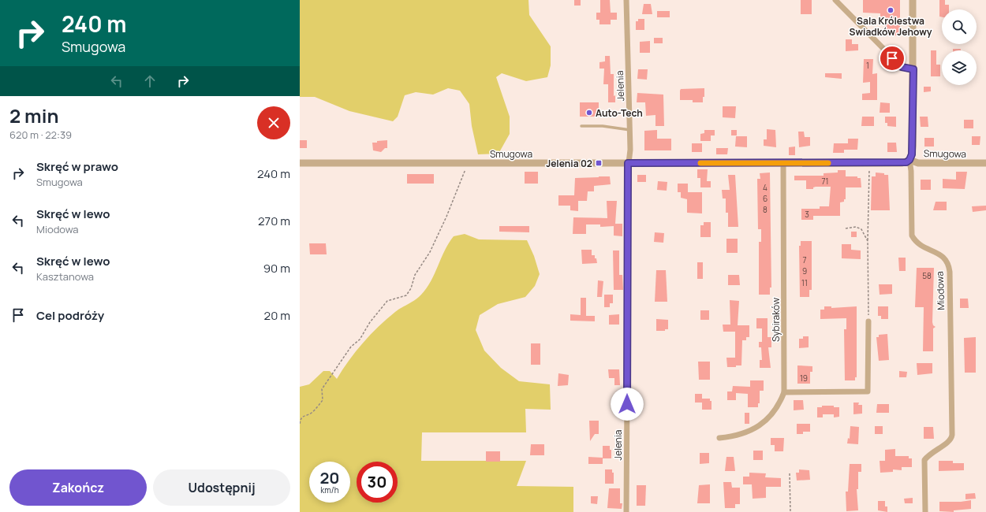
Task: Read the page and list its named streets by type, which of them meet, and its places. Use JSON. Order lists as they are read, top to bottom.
{
  "streets": {
    "street": [
      "Jelenia",
      "Smugowa",
      "Miodowa",
      "Sybiraków"
    ]
  },
  "crossings": [
    ["Jelenia", "Smugowa"],
    ["Smugowa", "Miodowa"],
    ["Smugowa", "Sybiraków"]
  ],
  "places": {
    "other": ["Sala Królestwa Swiadków Jehowy", "Auto-Tech"],
    "transit": ["Jelenia 02"]
  },
  "house_numbers": [
    "1",
    "71",
    "4",
    "6",
    "8",
    "3",
    "7",
    "9",
    "58",
    "11",
    "19"
  ],
  "page": {
    "turn": ["240 m", "Smugowa"],
    "heading": ["2 min", "620 m · 22:39"],
    "list": [
      {
        "name": "Skręć w prawo",
        "note": "Smugowa",
        "value": "240 m"
      },
      {
        "name": "Skręć w lewo",
        "note": "Miodowa",
        "value": "270 m"
      },
      {
        "name": "Skręć w lewo",
        "note": "Kasztanowa",
        "value": "90 m"
      },
      {
        "name": "Cel podróży",
        "value": "20 m"
      }
    ],
    "speed": "20 km/h",
    "limit": "30",
    "buttons": ["Zakończ", "Udostępnij"]
  }
}
